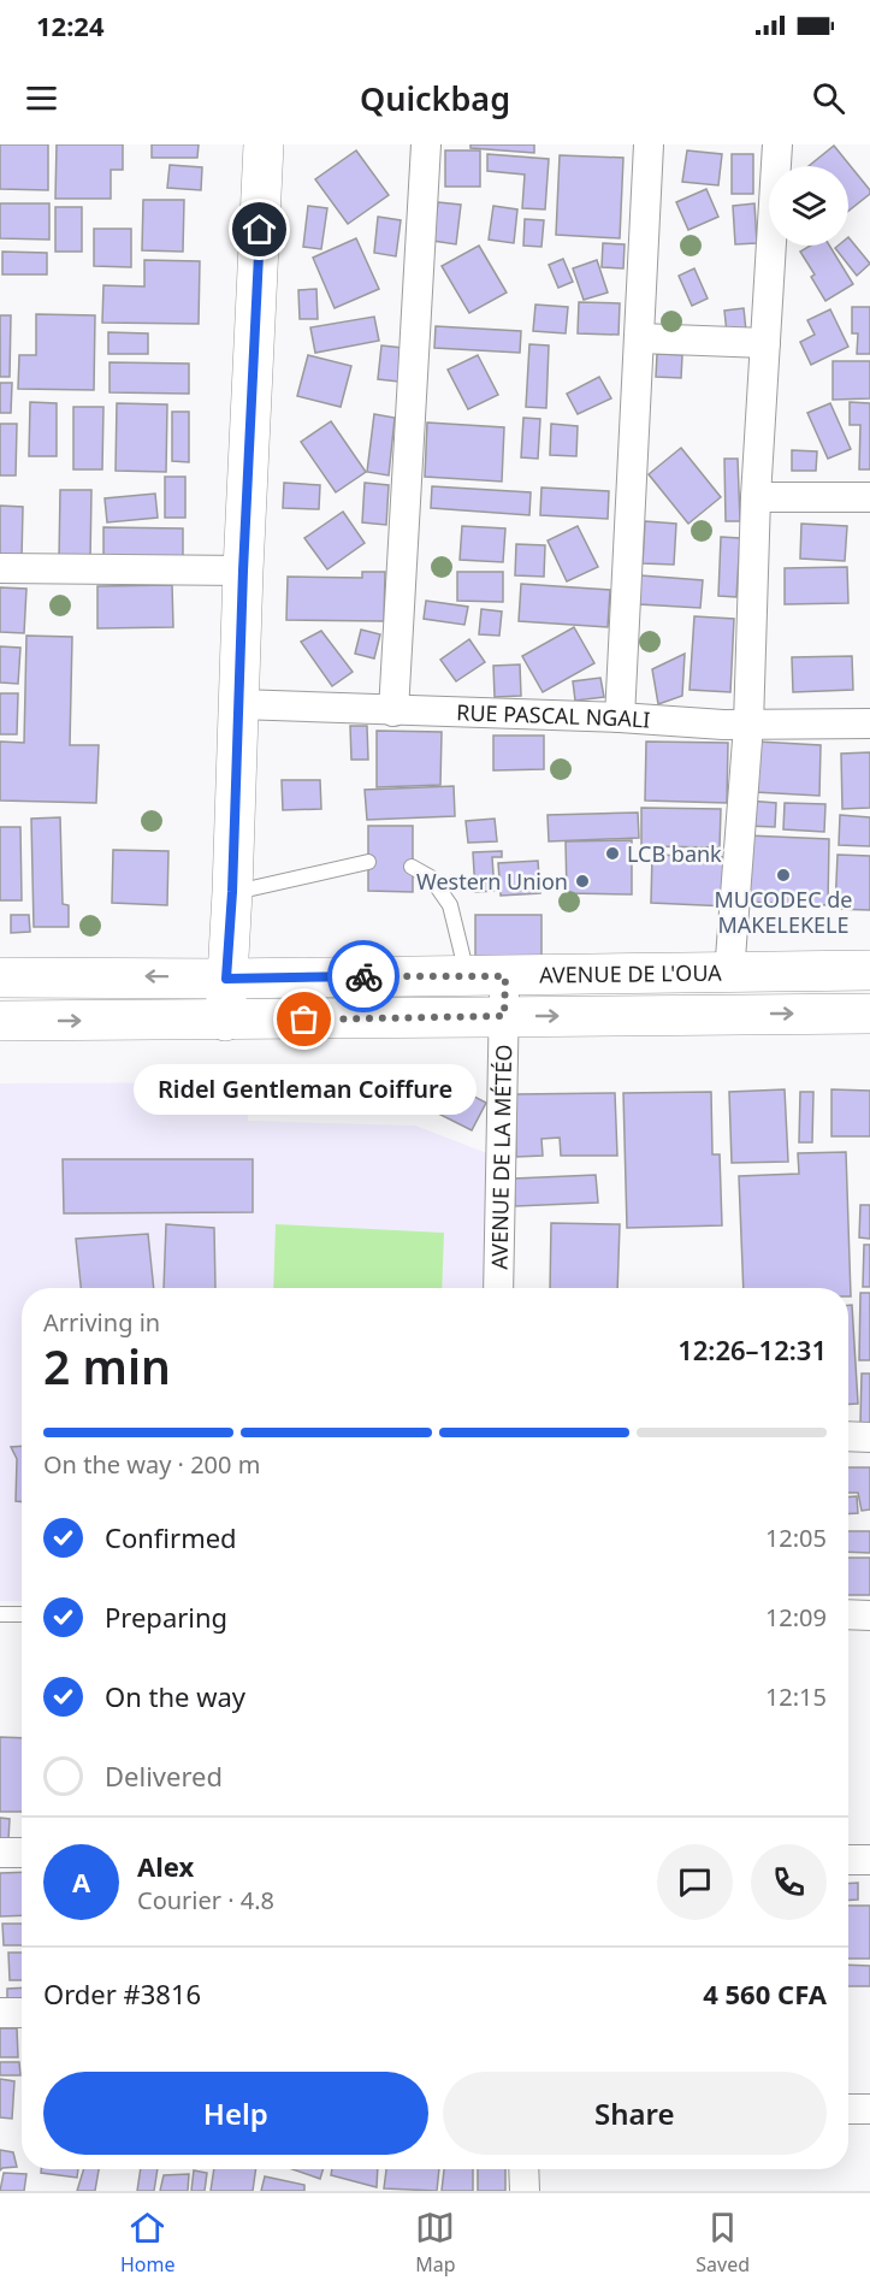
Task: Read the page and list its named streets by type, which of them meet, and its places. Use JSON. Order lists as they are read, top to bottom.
{
  "streets": {
    "main road": ["AVENUE DE L'OUA"],
    "street": ["RUE PASCAL NGALI", "AVENUE DE LA MÉTÉO"]
  },
  "crossings": [
    ["AVENUE DE L'OUA", "AVENUE DE LA MÉTÉO"]
  ],
  "places": [
    "LCB bank",
    "MUCODEC de MAKELEKELE",
    "Western Union",
    "Ridel Gentleman Coiffure"
  ],
  "page": {
    "status": "12:24",
    "header": "Quickbag",
    "bubble": "Ridel Gentleman Coiffure",
    "heading": ["2 min", "Arriving in", "12:26–12:31"],
    "panel": [
      "Alex",
      "Courier · 4.8",
      "Order #3816",
      "4 560 CFA"
    ],
    "bar": "On the way · 200 m",
    "list": [
      ["Confirmed", "12:05"],
      ["Preparing", "12:09"],
      ["On the way", "12:15"],
      "Delivered"
    ],
    "round": "A",
    "buttons": ["Help", "Share"],
    "tabs": ["Home", "Map", "Saved"]
  }
}
